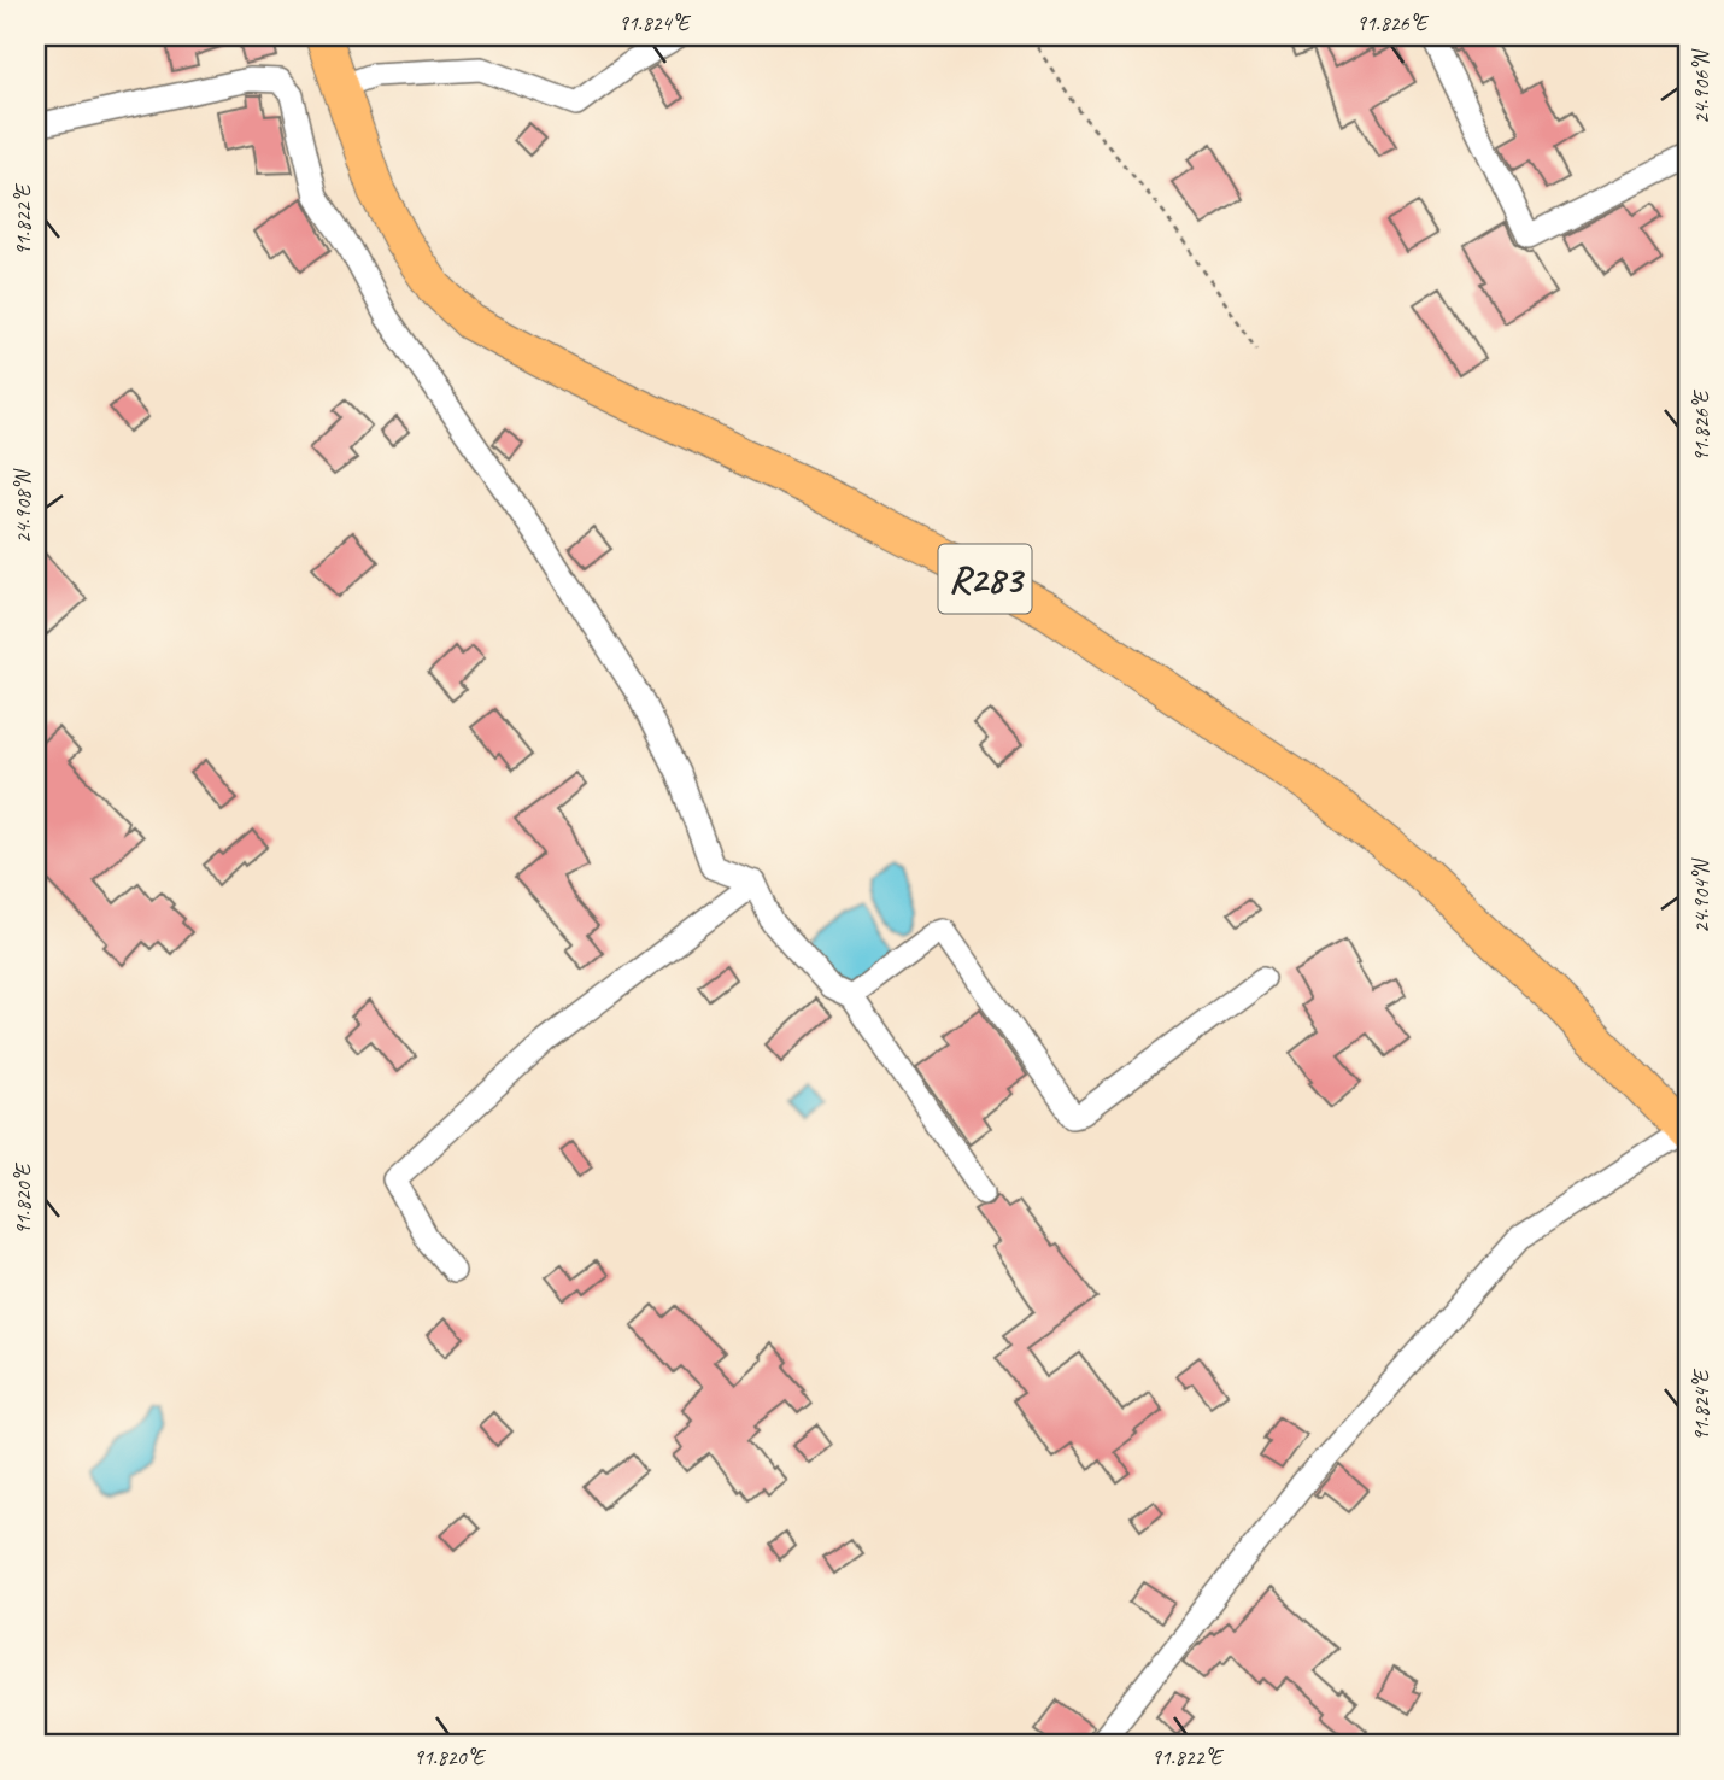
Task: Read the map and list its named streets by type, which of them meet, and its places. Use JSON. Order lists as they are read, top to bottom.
{
  "streets": {
    "main road": ["R283"]
  },
  "coordinates": [
    "91.824°E",
    "91.826°E",
    "24.906°N",
    "91.822°E",
    "24.908°N",
    "24.904°N",
    "91.820°E"
  ]
}
